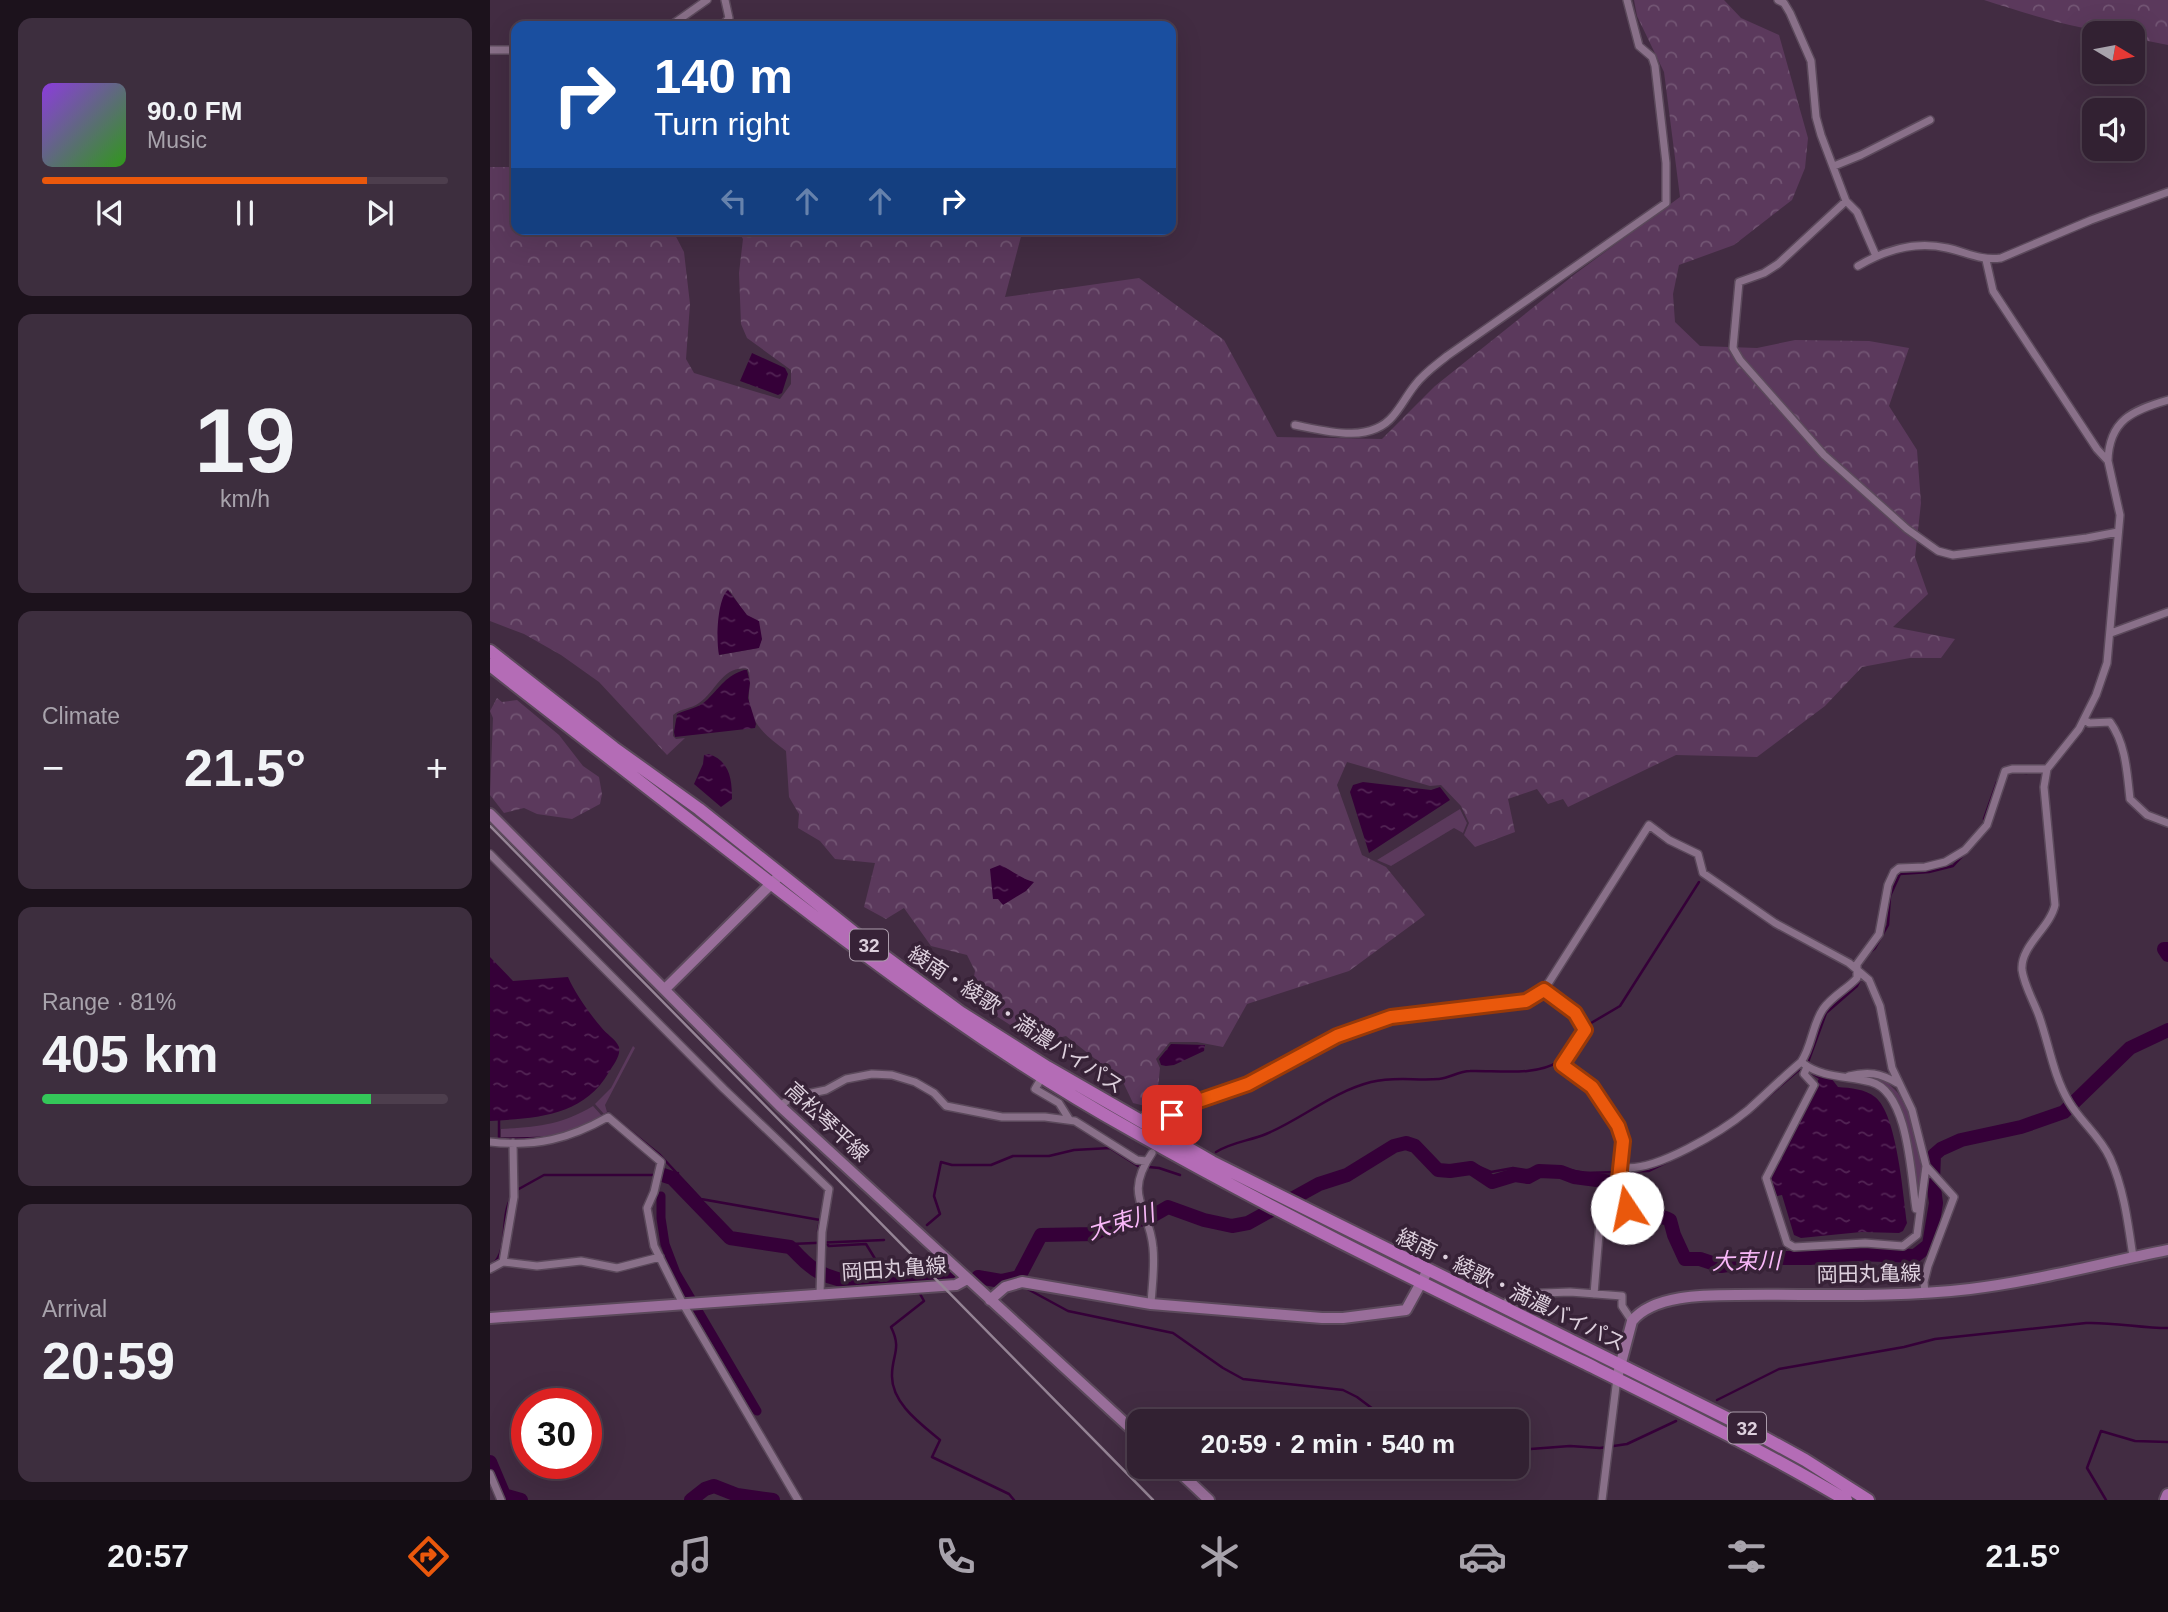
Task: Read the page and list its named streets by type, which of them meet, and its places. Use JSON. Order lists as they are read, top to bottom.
{
  "streets": {
    "highway": ["32", "綾南・綾歌・満濃バイパス"],
    "main road": ["高松琴平線", "岡田丸亀線"]
  },
  "crossings": [
    ["高松琴平線", "岡田丸亀線"]
  ],
  "water": ["大束川"],
  "north": "right",
  "page": {
    "turn": ["140 m", "Turn right"],
    "song": ["90.0 FM", "Music"],
    "tile": [
      ["19", "km/h"],
      "Climate",
      ["Range · 81%", "405 km"],
      ["Arrival", "20:59"]
    ],
    "heat": ["−", "21.5°", "+"],
    "limit": "30",
    "trip": "20:59 · 2 min · 540 m",
    "tabs": ["20:57", "21.5°"]
  }
}
